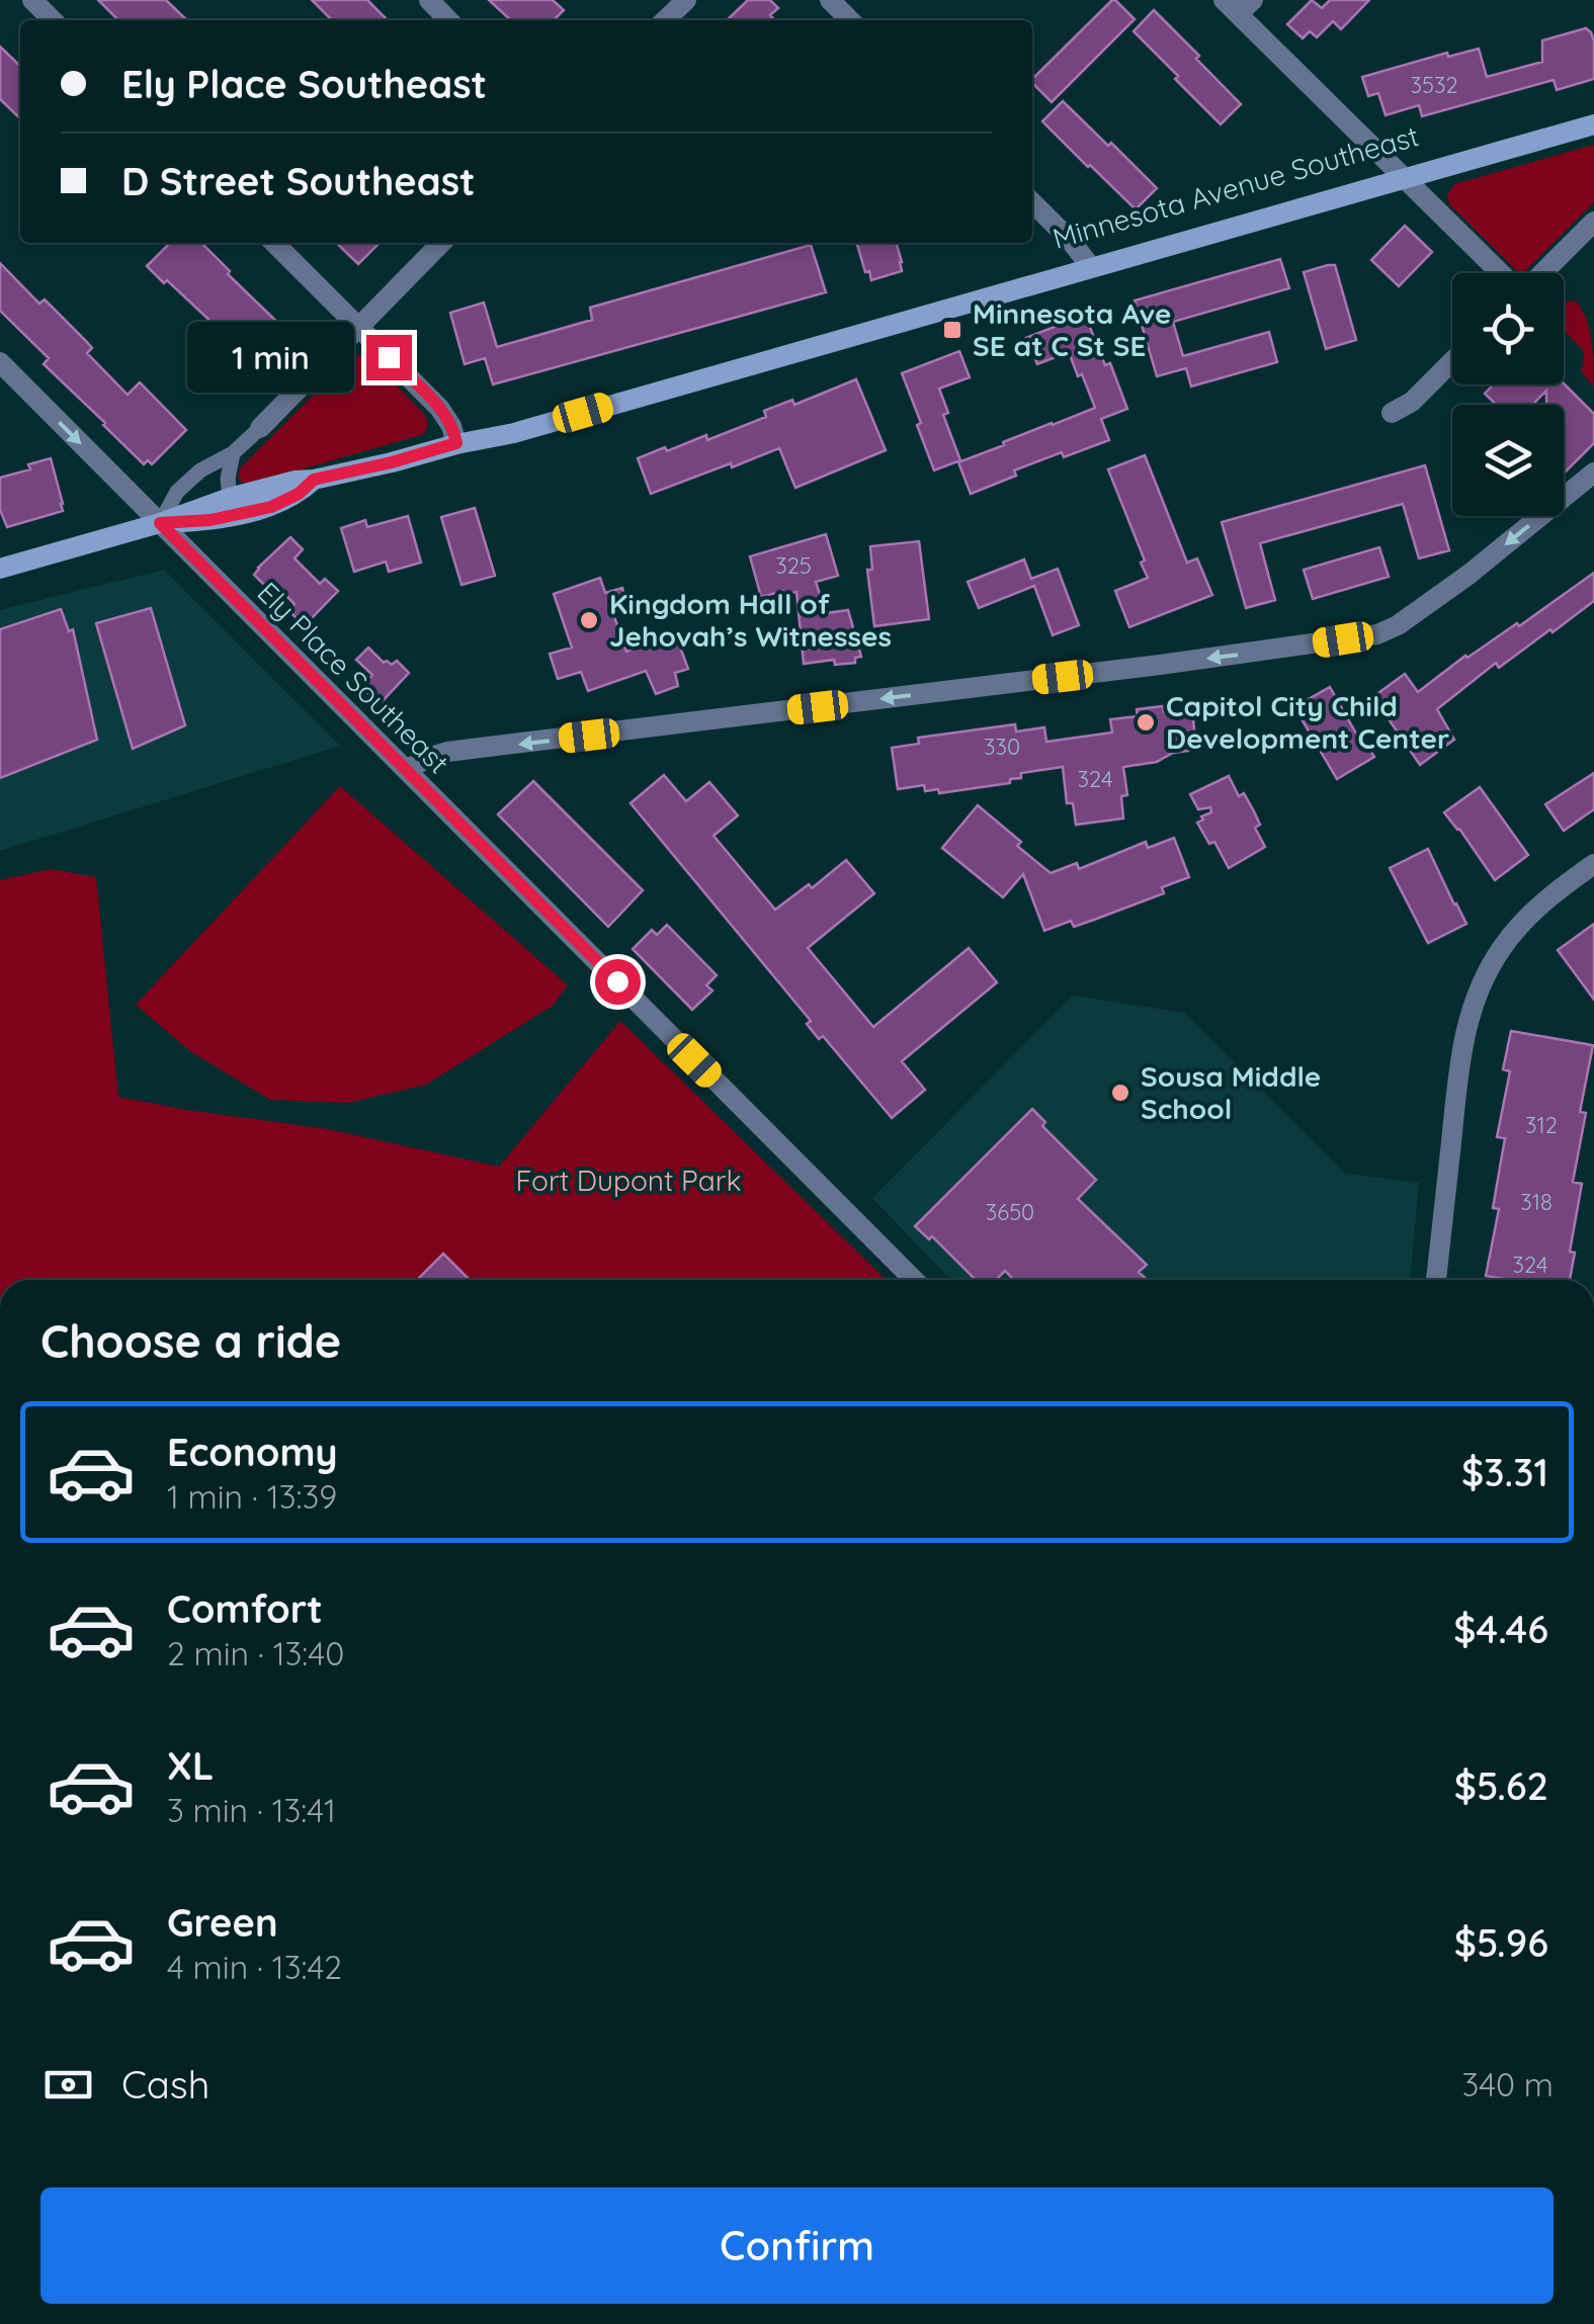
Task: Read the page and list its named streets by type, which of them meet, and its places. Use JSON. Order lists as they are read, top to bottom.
{
  "streets": {
    "main road": ["Minnesota Avenue Southeast"],
    "street": ["Ely Place Southeast"]
  },
  "crossings": [
    ["Minnesota Avenue Southeast", "Ely Place Southeast"]
  ],
  "parks": ["Fort Dupont Park"],
  "places": {
    "transit": ["Minnesota Ave SE at C St SE"],
    "other": ["Kingdom Hall of Jehovah’s Witnesses", "Capitol City Child Development Center", "Sousa Middle School"]
  },
  "house_numbers": [
    "3532",
    "325",
    "330",
    "324",
    "312",
    "318",
    "3650",
    "324"
  ],
  "page": {
    "banner": ["Ely Place Southeast", "D Street Southeast"],
    "bubble": "1 min",
    "heading": "Choose a ride",
    "list": [
      {
        "name": "Economy",
        "note": "1 min · 13:39",
        "value": "$3.31"
      },
      {
        "name": "Comfort",
        "note": "2 min · 13:40",
        "value": "$4.46"
      },
      {
        "name": "XL",
        "note": "3 min · 13:41",
        "value": "$5.62"
      },
      {
        "name": "Green",
        "note": "4 min · 13:42",
        "value": "$5.96"
      }
    ],
    "pay": ["Cash", "340 m"],
    "buttons": "Confirm"
  }
}
